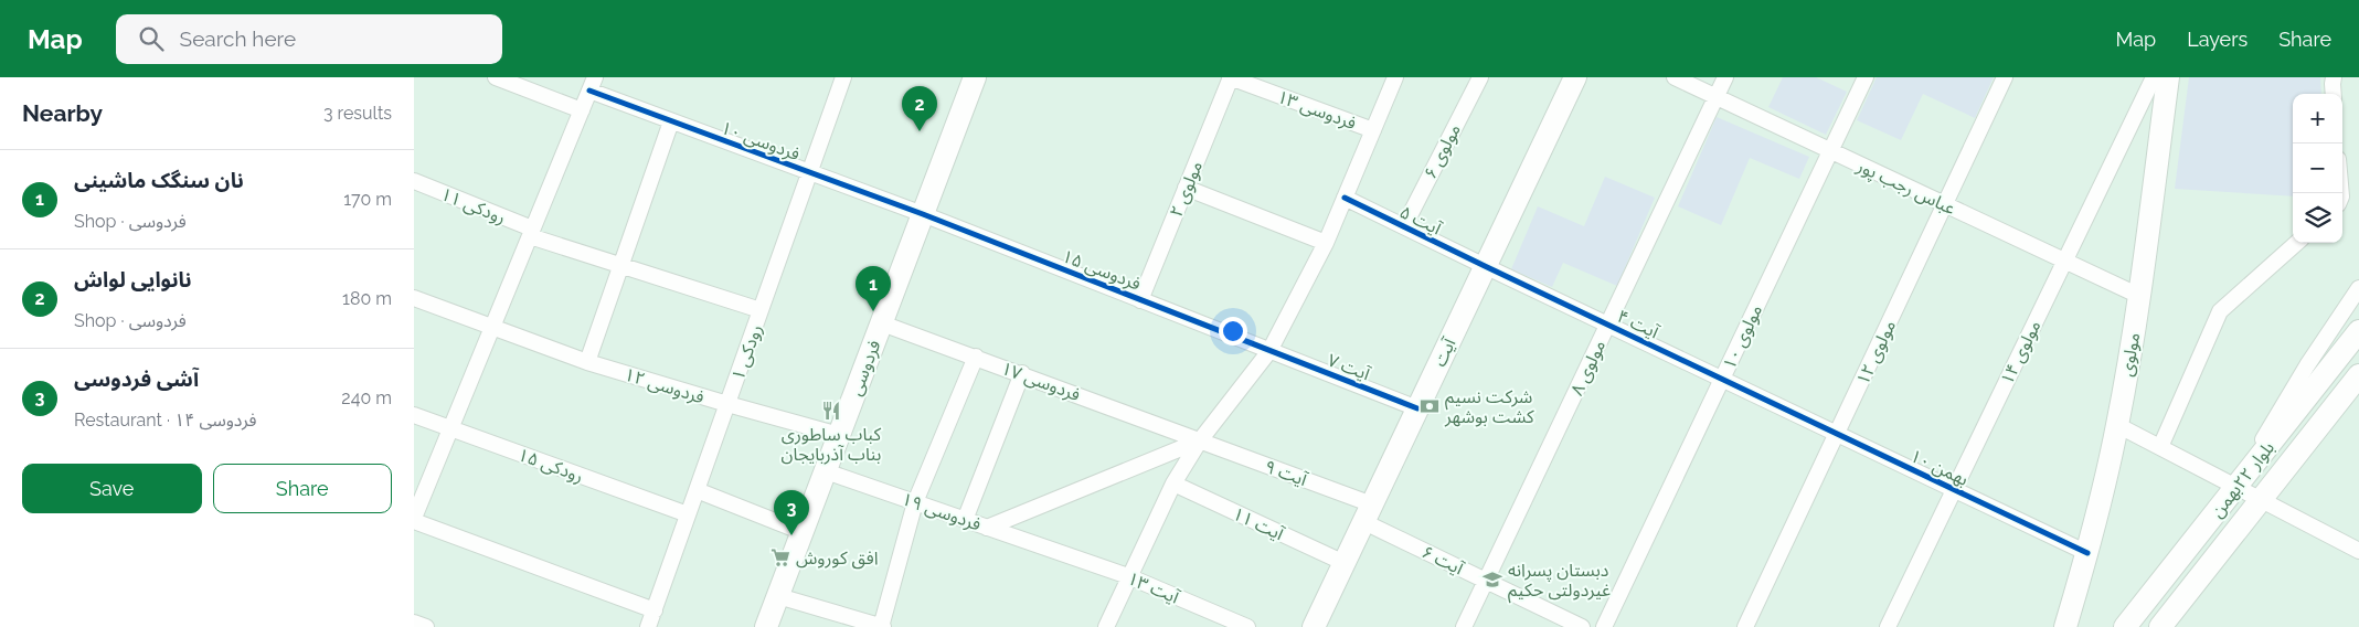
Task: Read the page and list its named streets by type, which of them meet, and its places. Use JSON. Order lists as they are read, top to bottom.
{
  "streets": {
    "main road": [
      "آیت",
      "مولوی",
      "فردوسی",
      "بلوار ۲۲بهمن"
    ],
    "street": [
      "فردوسی ۱۳",
      "فردوسی ۱۰",
      "مولوی ۶",
      "عباس رجب پور",
      "مولوی ۲",
      "رودکی ۱۱",
      "آیت ۵",
      "فردوسی ۱۵",
      "آیت ۴",
      "مولوی ۱۰",
      "رودکی ۱",
      "مولوی ۱۲",
      "مولوی ۱۴",
      "آیت ۷",
      "مولوی ۸",
      "فردوسی ۱۷",
      "فردوسی ۱۲",
      "رودکی ۱۵",
      "بهمن ۱۰",
      "آیت ۹",
      "فردوسی ۱۹",
      "آیت ۱۱",
      "آیت ۶",
      "آیت ۱۳"
    ]
  },
  "crossings": [
    ["فردوسی ۱۳", "مولوی ۲"],
    ["فردوسی ۱۰", "فردوسی ۱۵"],
    ["فردوسی ۱۰", "رودکی ۱"],
    ["فردوسی ۱۰", "فردوسی"],
    ["مولوی ۶", "آیت ۵"],
    ["عباس رجب پور", "مولوی ۱۰"],
    ["عباس رجب پور", "مولوی ۱۲"],
    ["عباس رجب پور", "مولوی ۱۴"],
    ["عباس رجب پور", "مولوی"],
    ["عباس رجب پور", "مولوی ۸"],
    ["مولوی ۲", "فردوسی ۱۵"],
    ["رودکی ۱۱", "رودکی ۱"],
    ["آیت ۵", "آیت ۴"],
    ["آیت ۵", "آیت"],
    ["فردوسی ۱۵", "آیت ۷"],
    ["فردوسی ۱۵", "فردوسی"],
    ["آیت ۴", "مولوی ۱۰"],
    ["آیت ۴", "آیت"],
    ["آیت ۴", "مولوی ۸"],
    ["آیت ۴", "بهمن ۱۰"],
    ["رودکی ۱", "فردوسی ۱۲"],
    ["رودکی ۱", "رودکی ۱۵"],
    ["آیت", "آیت ۷"],
    ["آیت", "آیت ۹"],
    ["آیت", "آیت ۱۱"],
    ["آیت", "آیت ۶"],
    ["مولوی ۱۲", "بهمن ۱۰"],
    ["مولوی ۱۴", "بهمن ۱۰"],
    ["مولوی", "بهمن ۱۰"],
    ["فردوسی", "فردوسی ۱۷"],
    ["فردوسی", "فردوسی ۱۲"],
    ["فردوسی", "فردوسی ۱۹"],
    ["مولوی ۸", "آیت ۶"],
    ["فردوسی ۱۷", "آیت ۹"],
    ["آیت ۹", "آیت ۶"],
    ["فردوسی ۱۹", "آیت ۱۳"]
  ],
  "places": {
    "bank": ["شرکت نسیم کشت بوشهر"],
    "restaurant": ["کباب ساطوری بناب آذربایجان"],
    "supermarket": ["افق کوروش"],
    "school or university": ["دبستان پسرانه غیردولتی حکیم"]
  },
  "page": {
    "header": "Map",
    "search": "Search here",
    "nav": ["Map", "Layers", "Share"],
    "heading": ["Nearby", "3 results"],
    "pins": ["2", "1", "3"],
    "map_buttons": ["+", "−"],
    "list": [
      {
        "mark": "1",
        "name": "نان سنگک ماشینی",
        "note": "Shop · فردوسی",
        "value": "170 m"
      },
      {
        "mark": "2",
        "name": "نانوایی لواش",
        "note": "Shop · فردوسی",
        "value": "180 m"
      },
      {
        "mark": "3",
        "name": "آشی فردوسی",
        "note": "Restaurant · فردوسی ۱۴",
        "value": "240 m"
      }
    ],
    "buttons": ["Save", "Share"]
  }
}
